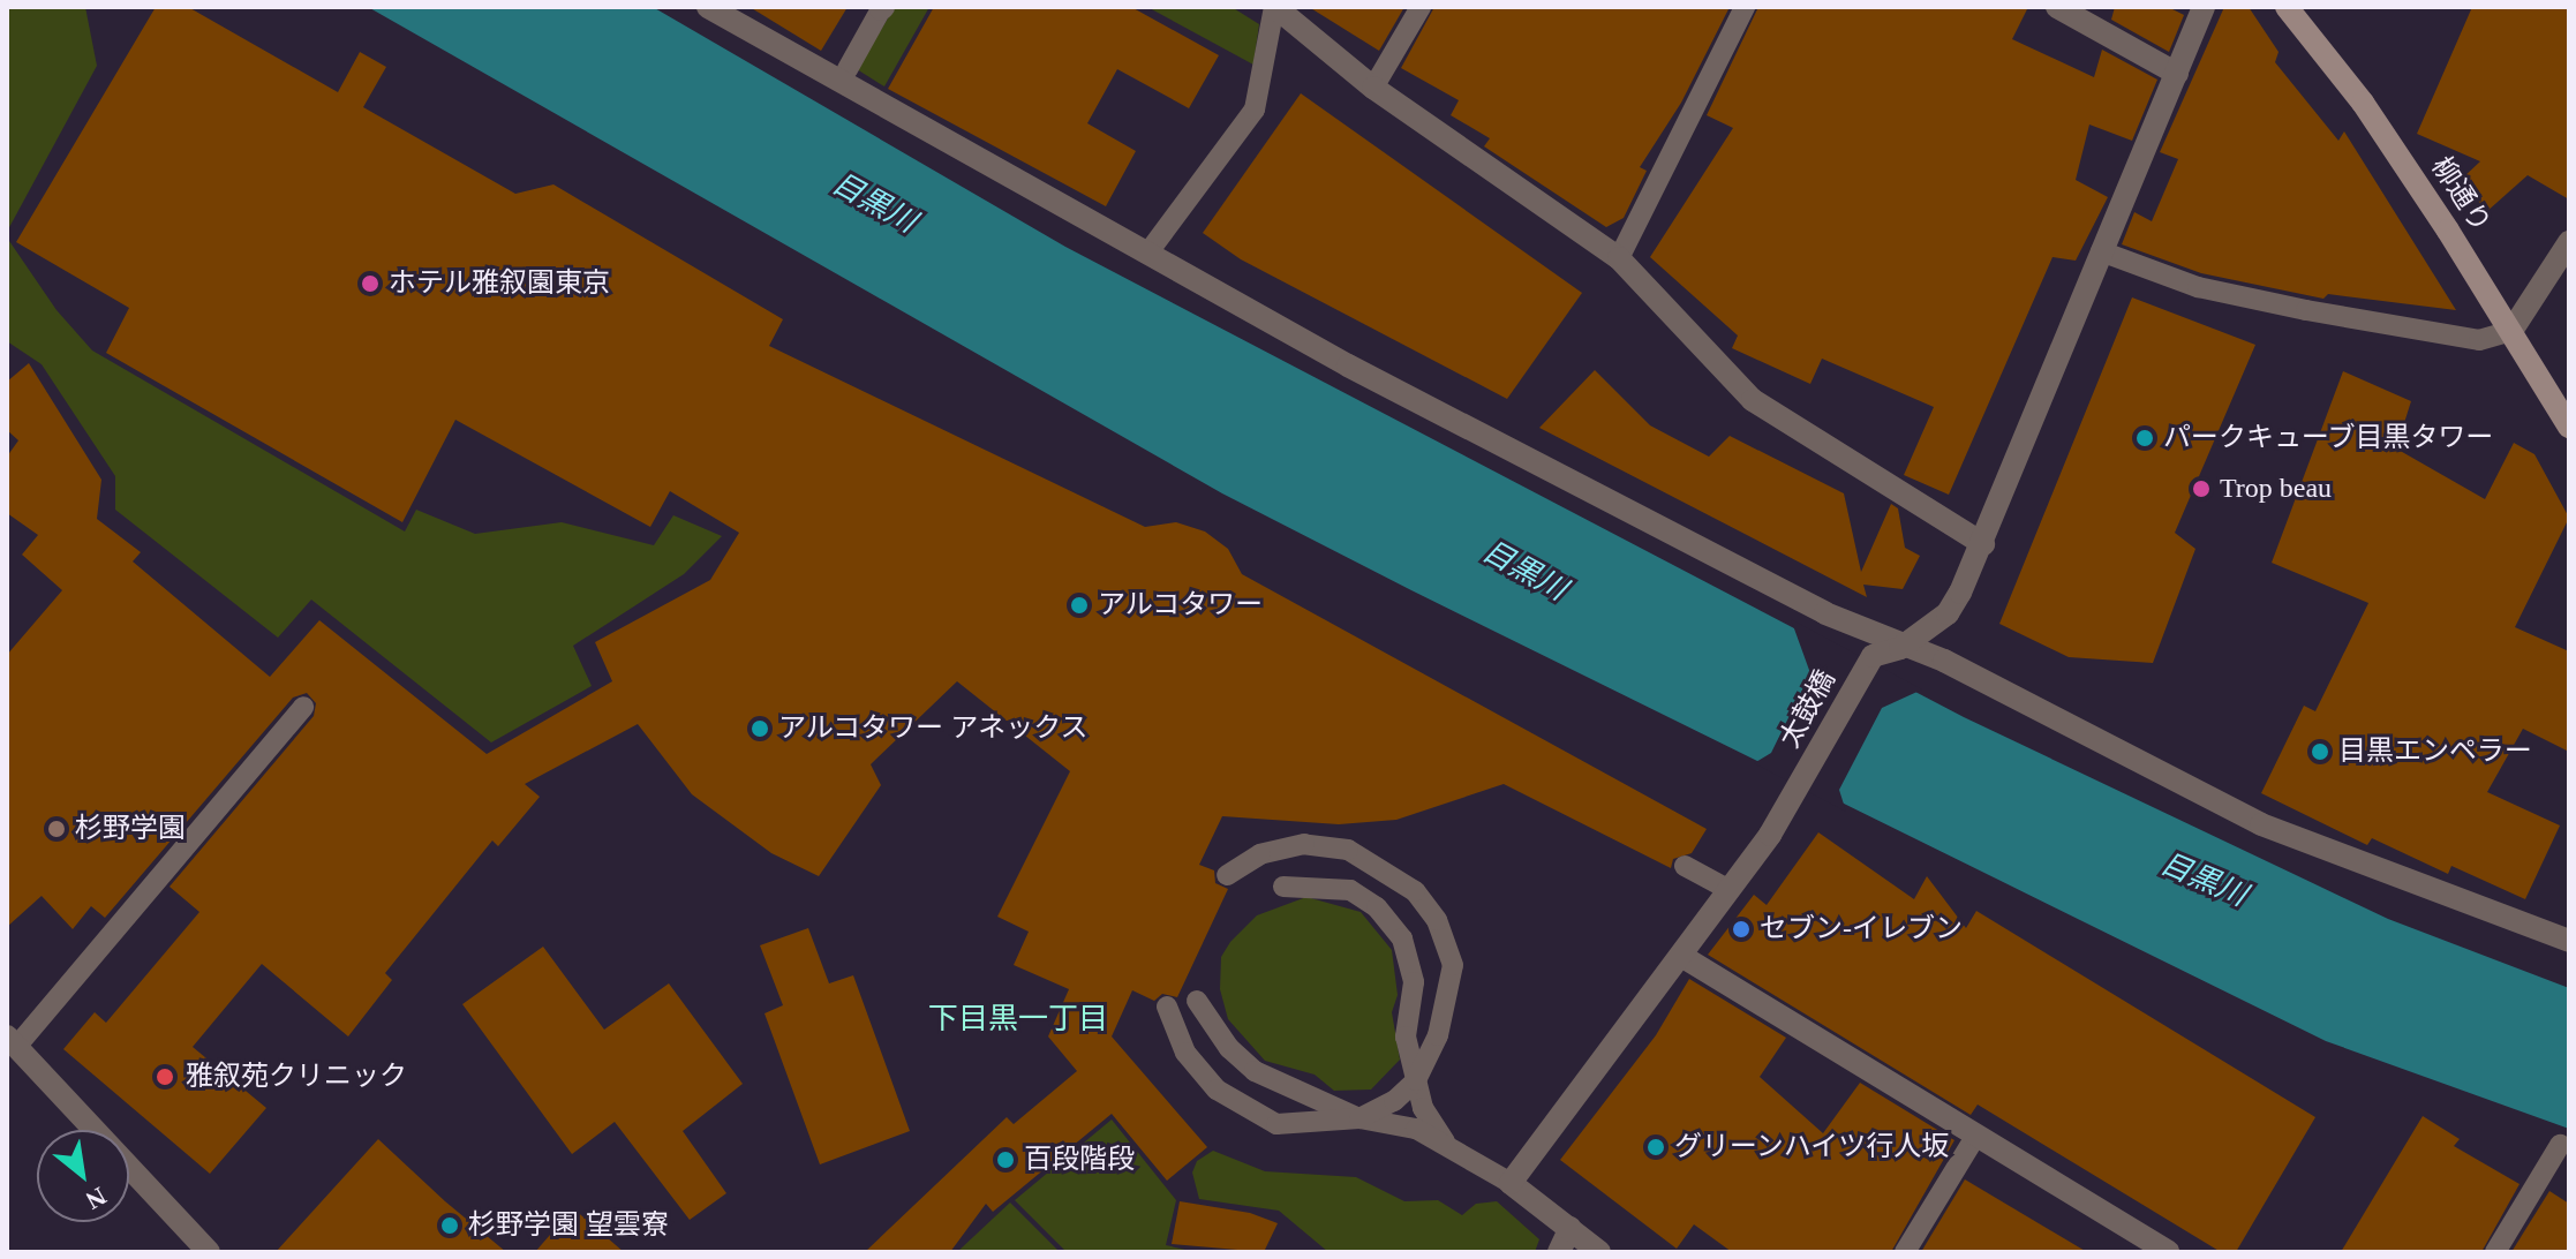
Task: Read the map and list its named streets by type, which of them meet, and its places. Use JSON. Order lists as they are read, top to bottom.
{
  "streets": {
    "street": ["柳通り", "太鼓橋"]
  },
  "districts": ["下目黒一丁目"],
  "water": ["目黒川"],
  "places": [
    "ホテル雅叙園東京",
    "パークキューブ目黒タワー",
    "Trop beau",
    "アルコタワー",
    "アルコタワー アネックス",
    "目黒エンペラー",
    "杉野学園",
    "セブン-イレブン",
    "雅叙苑クリニック",
    "グリーンハイツ行人坂",
    "百段階段",
    "杉野学園 望雲寮"
  ],
  "north": "bottom right"
}
